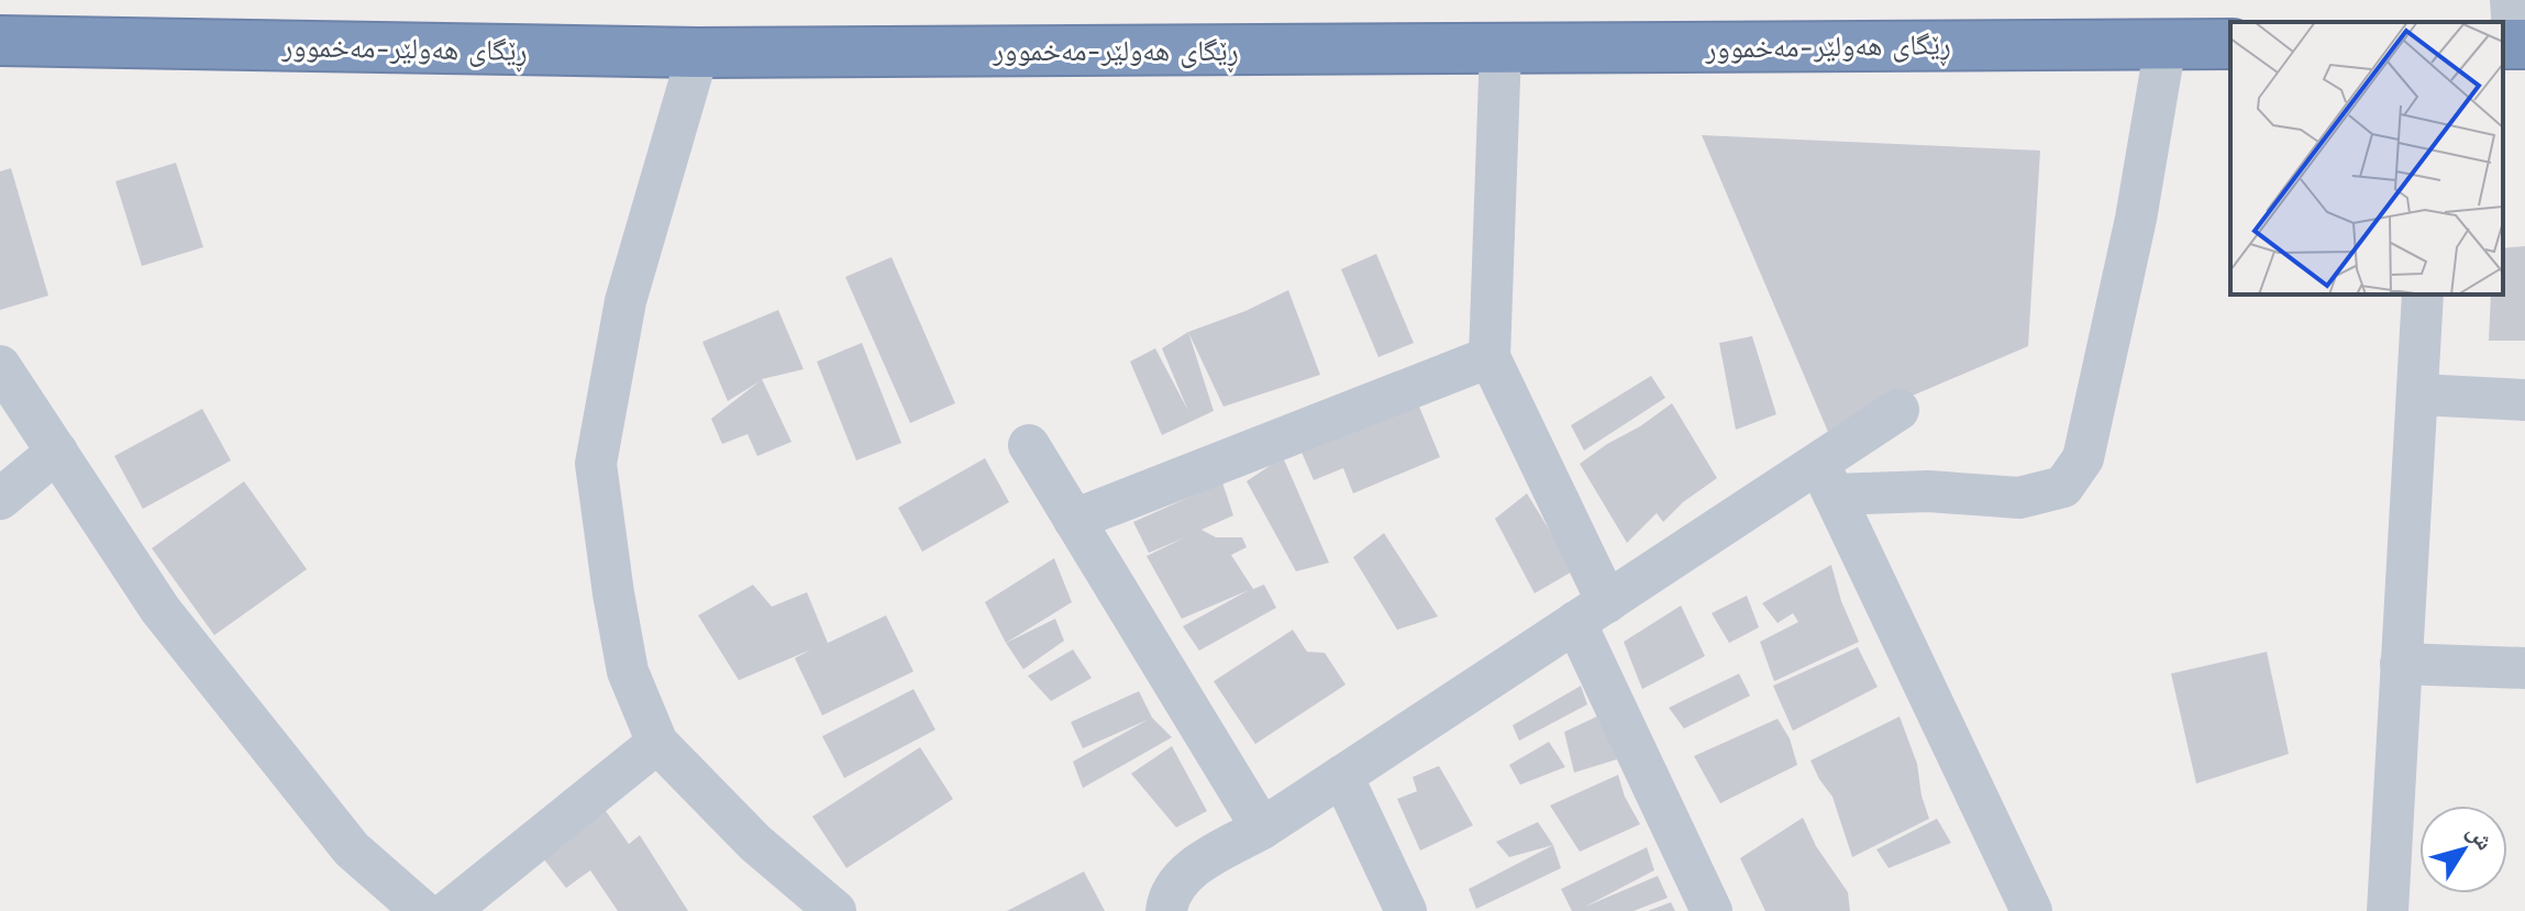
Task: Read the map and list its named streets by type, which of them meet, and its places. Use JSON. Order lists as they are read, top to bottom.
{
  "streets": {
    "highway": ["ڕێگای هەولێر-مەخموور"]
  },
  "north": "top right"
}
